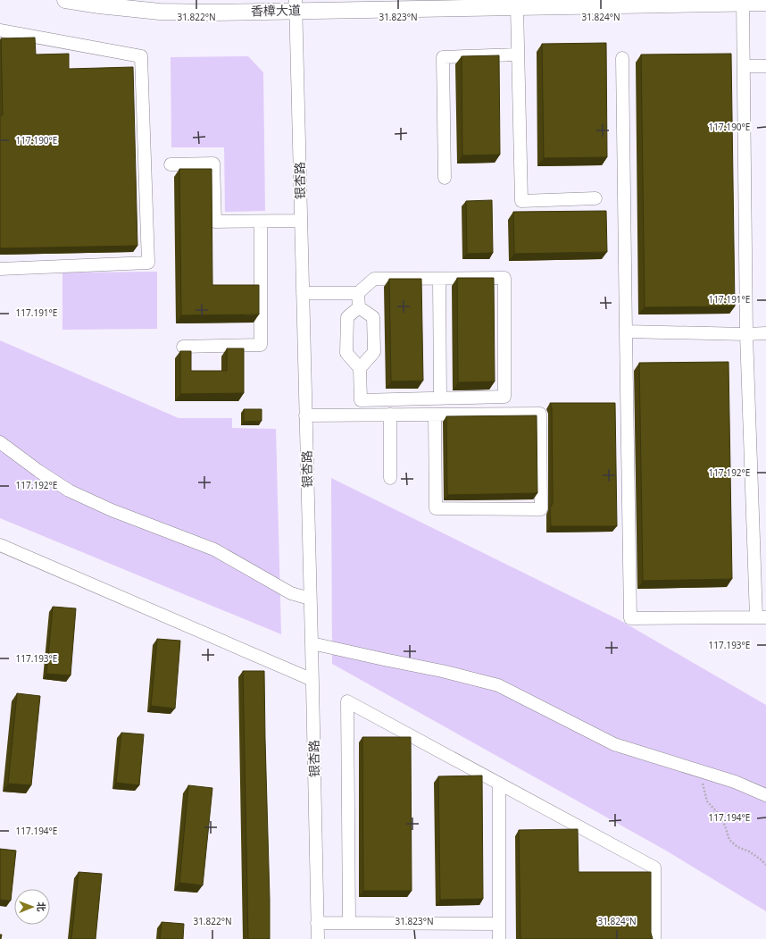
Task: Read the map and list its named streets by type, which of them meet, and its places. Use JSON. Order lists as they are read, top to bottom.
{
  "streets": {
    "main road": ["香樟大道"],
    "street": ["银杏路"]
  },
  "crossings": [
    ["香樟大道", "银杏路"]
  ],
  "north": "right",
  "coordinates": [
    "31.822°N",
    "31.823°N",
    "31.824°N",
    "117.190°E",
    "117.191°E",
    "117.192°E",
    "117.193°E",
    "117.194°E"
  ]
}
